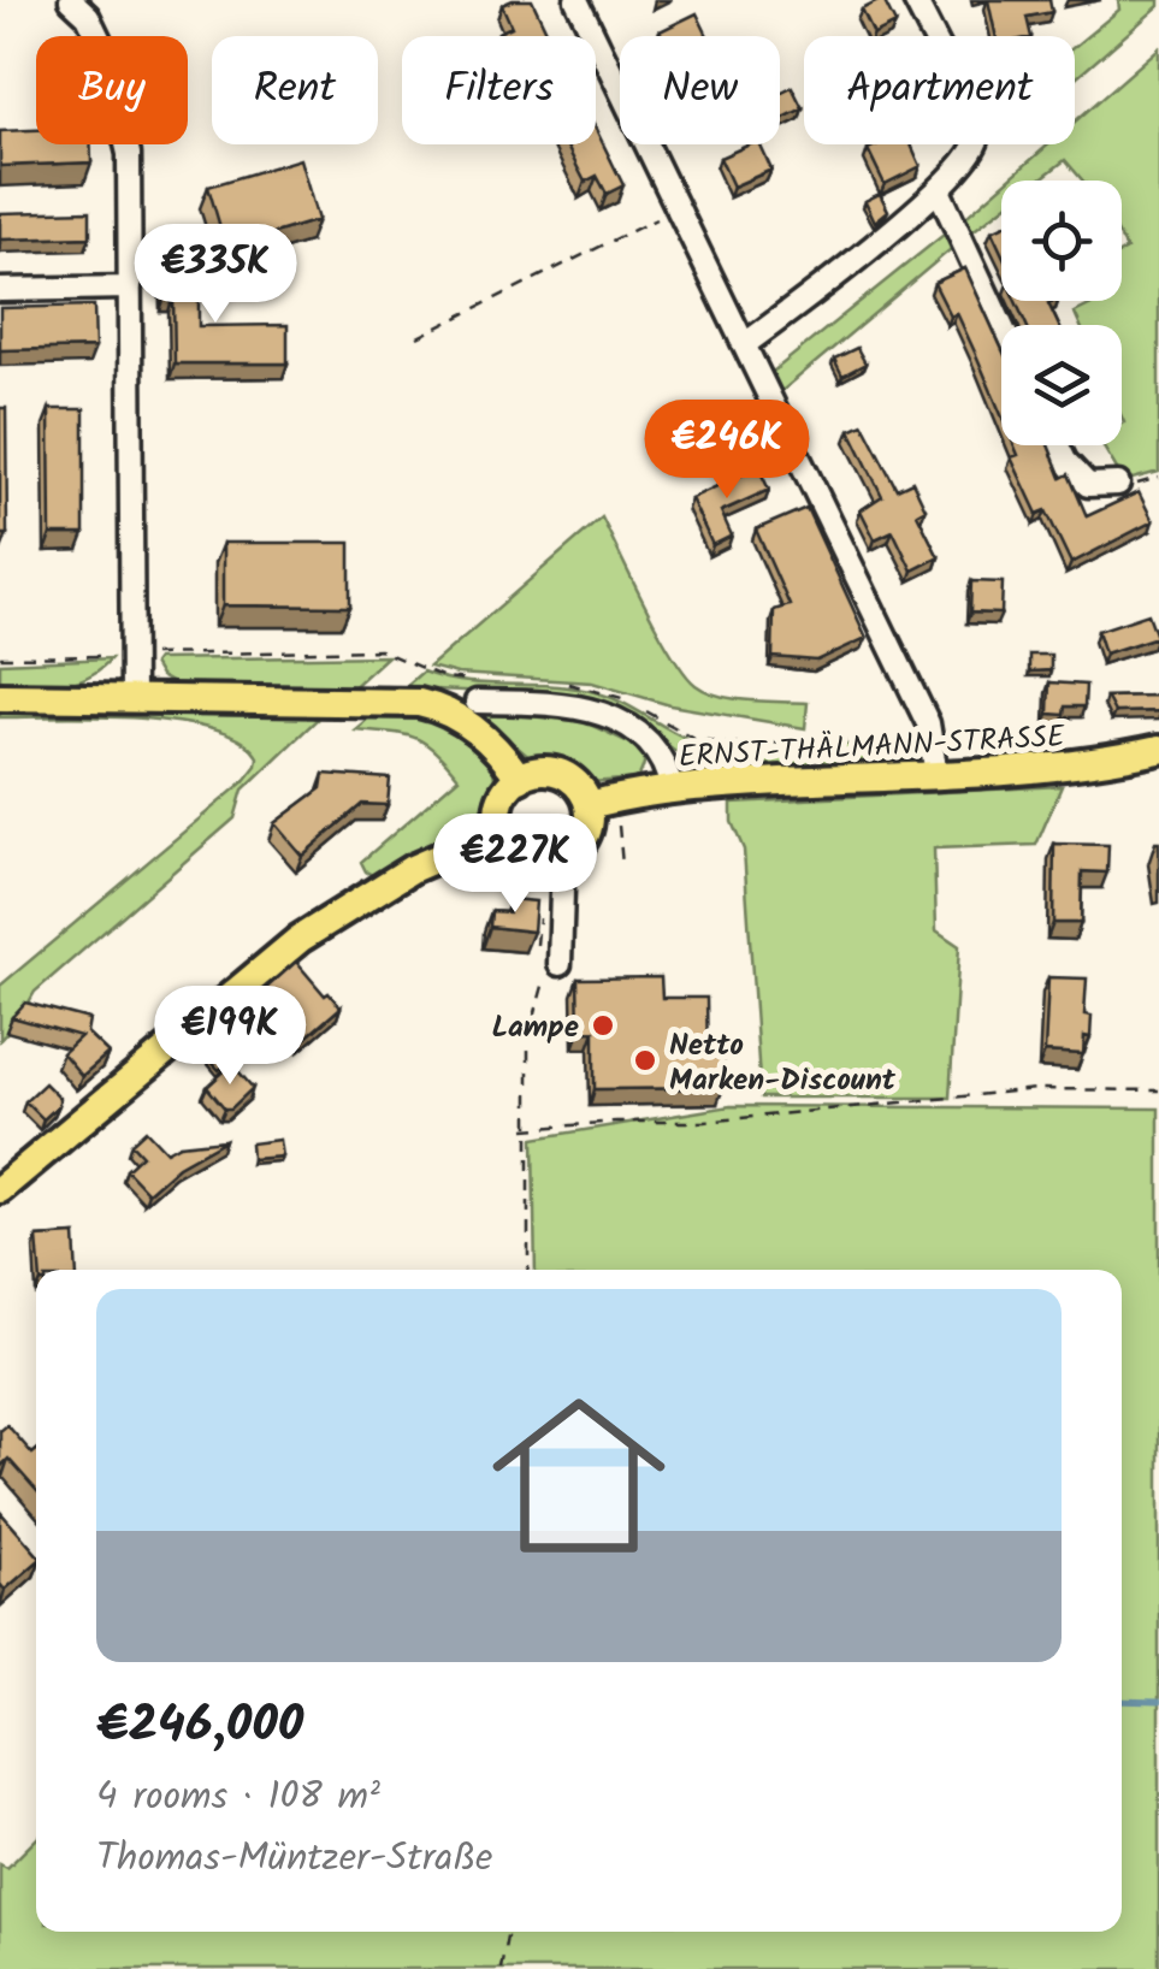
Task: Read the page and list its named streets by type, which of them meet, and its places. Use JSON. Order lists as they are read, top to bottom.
{
  "streets": {
    "main road": ["ERNST-THÄLMANN-STRASSE"]
  },
  "places": ["Lampe", "Netto Marken-Discount"],
  "page": {
    "chip": [
      "Buy",
      "Rent",
      "Filters",
      "New",
      "Apartment"
    ],
    "price": [
      "€335K",
      "€246K",
      "€227K",
      "€199K"
    ],
    "list": [
      {
        "name": "€246,000",
        "note": "4 rooms · 108 m² · Thomas-Müntzer-Straße"
      }
    ]
  }
}
